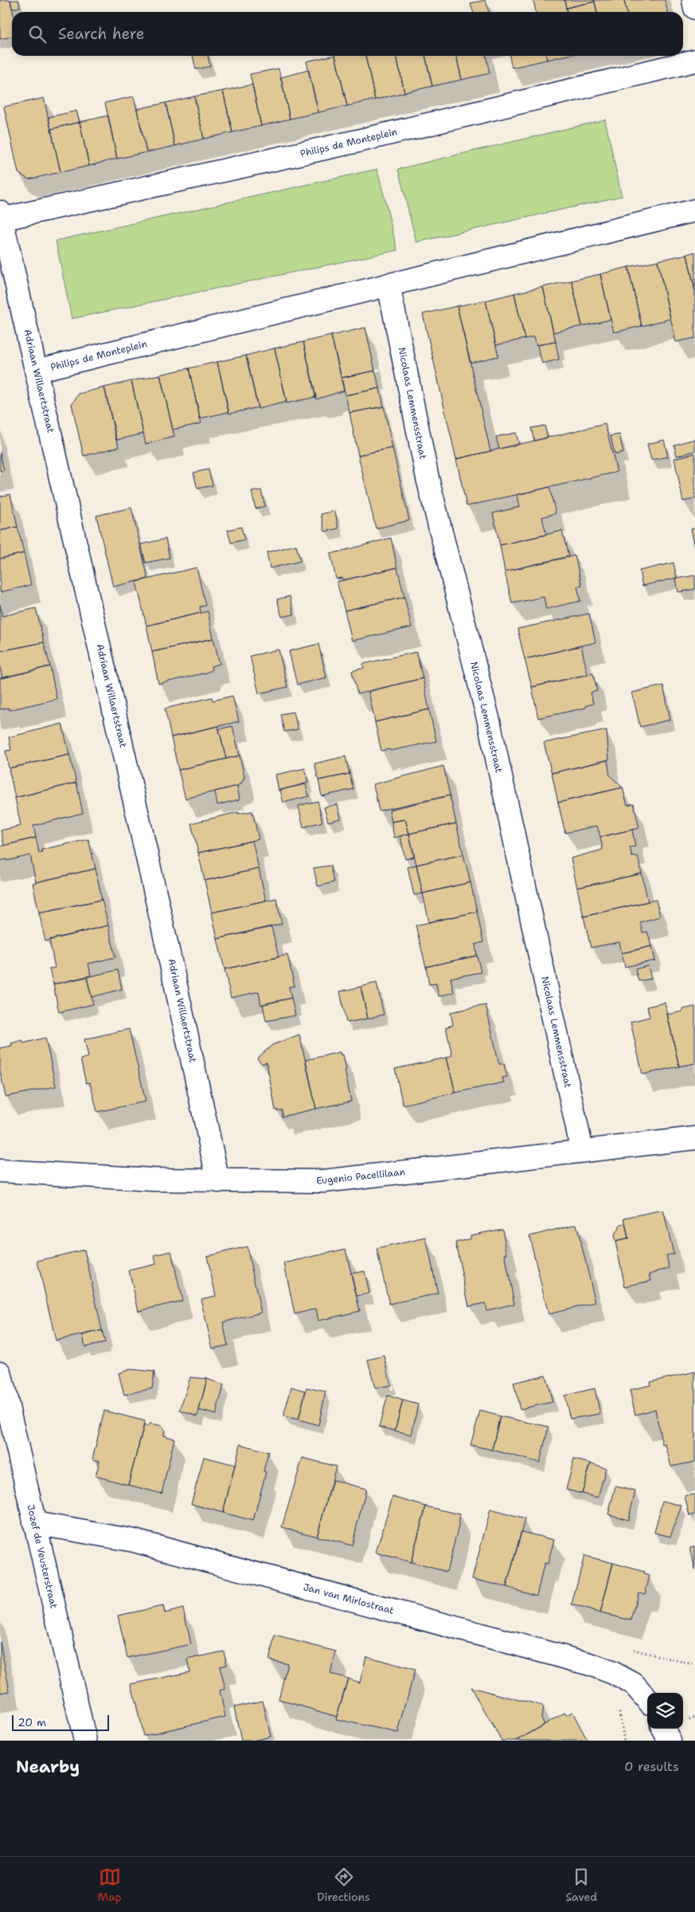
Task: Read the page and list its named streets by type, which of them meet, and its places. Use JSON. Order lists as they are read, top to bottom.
{
  "streets": {
    "street": [
      "Philips de Monteplein",
      "Adriaan Willaertstraat",
      "Nicolaas Lemmensstraat",
      "Eugenio Pacellilaan",
      "Jozef de Veusterstraat",
      "Jan van Mirlostraat"
    ]
  },
  "crossings": [
    ["Philips de Monteplein", "Adriaan Willaertstraat"],
    ["Philips de Monteplein", "Nicolaas Lemmensstraat"],
    ["Adriaan Willaertstraat", "Eugenio Pacellilaan"],
    ["Nicolaas Lemmensstraat", "Eugenio Pacellilaan"],
    ["Jozef de Veusterstraat", "Jan van Mirlostraat"]
  ],
  "scale_bar": "20 m",
  "page": {
    "search": "Search here",
    "scale": "20 m",
    "heading": ["Nearby", "0 results"],
    "nav": ["Map", "Directions", "Saved"]
  }
}
